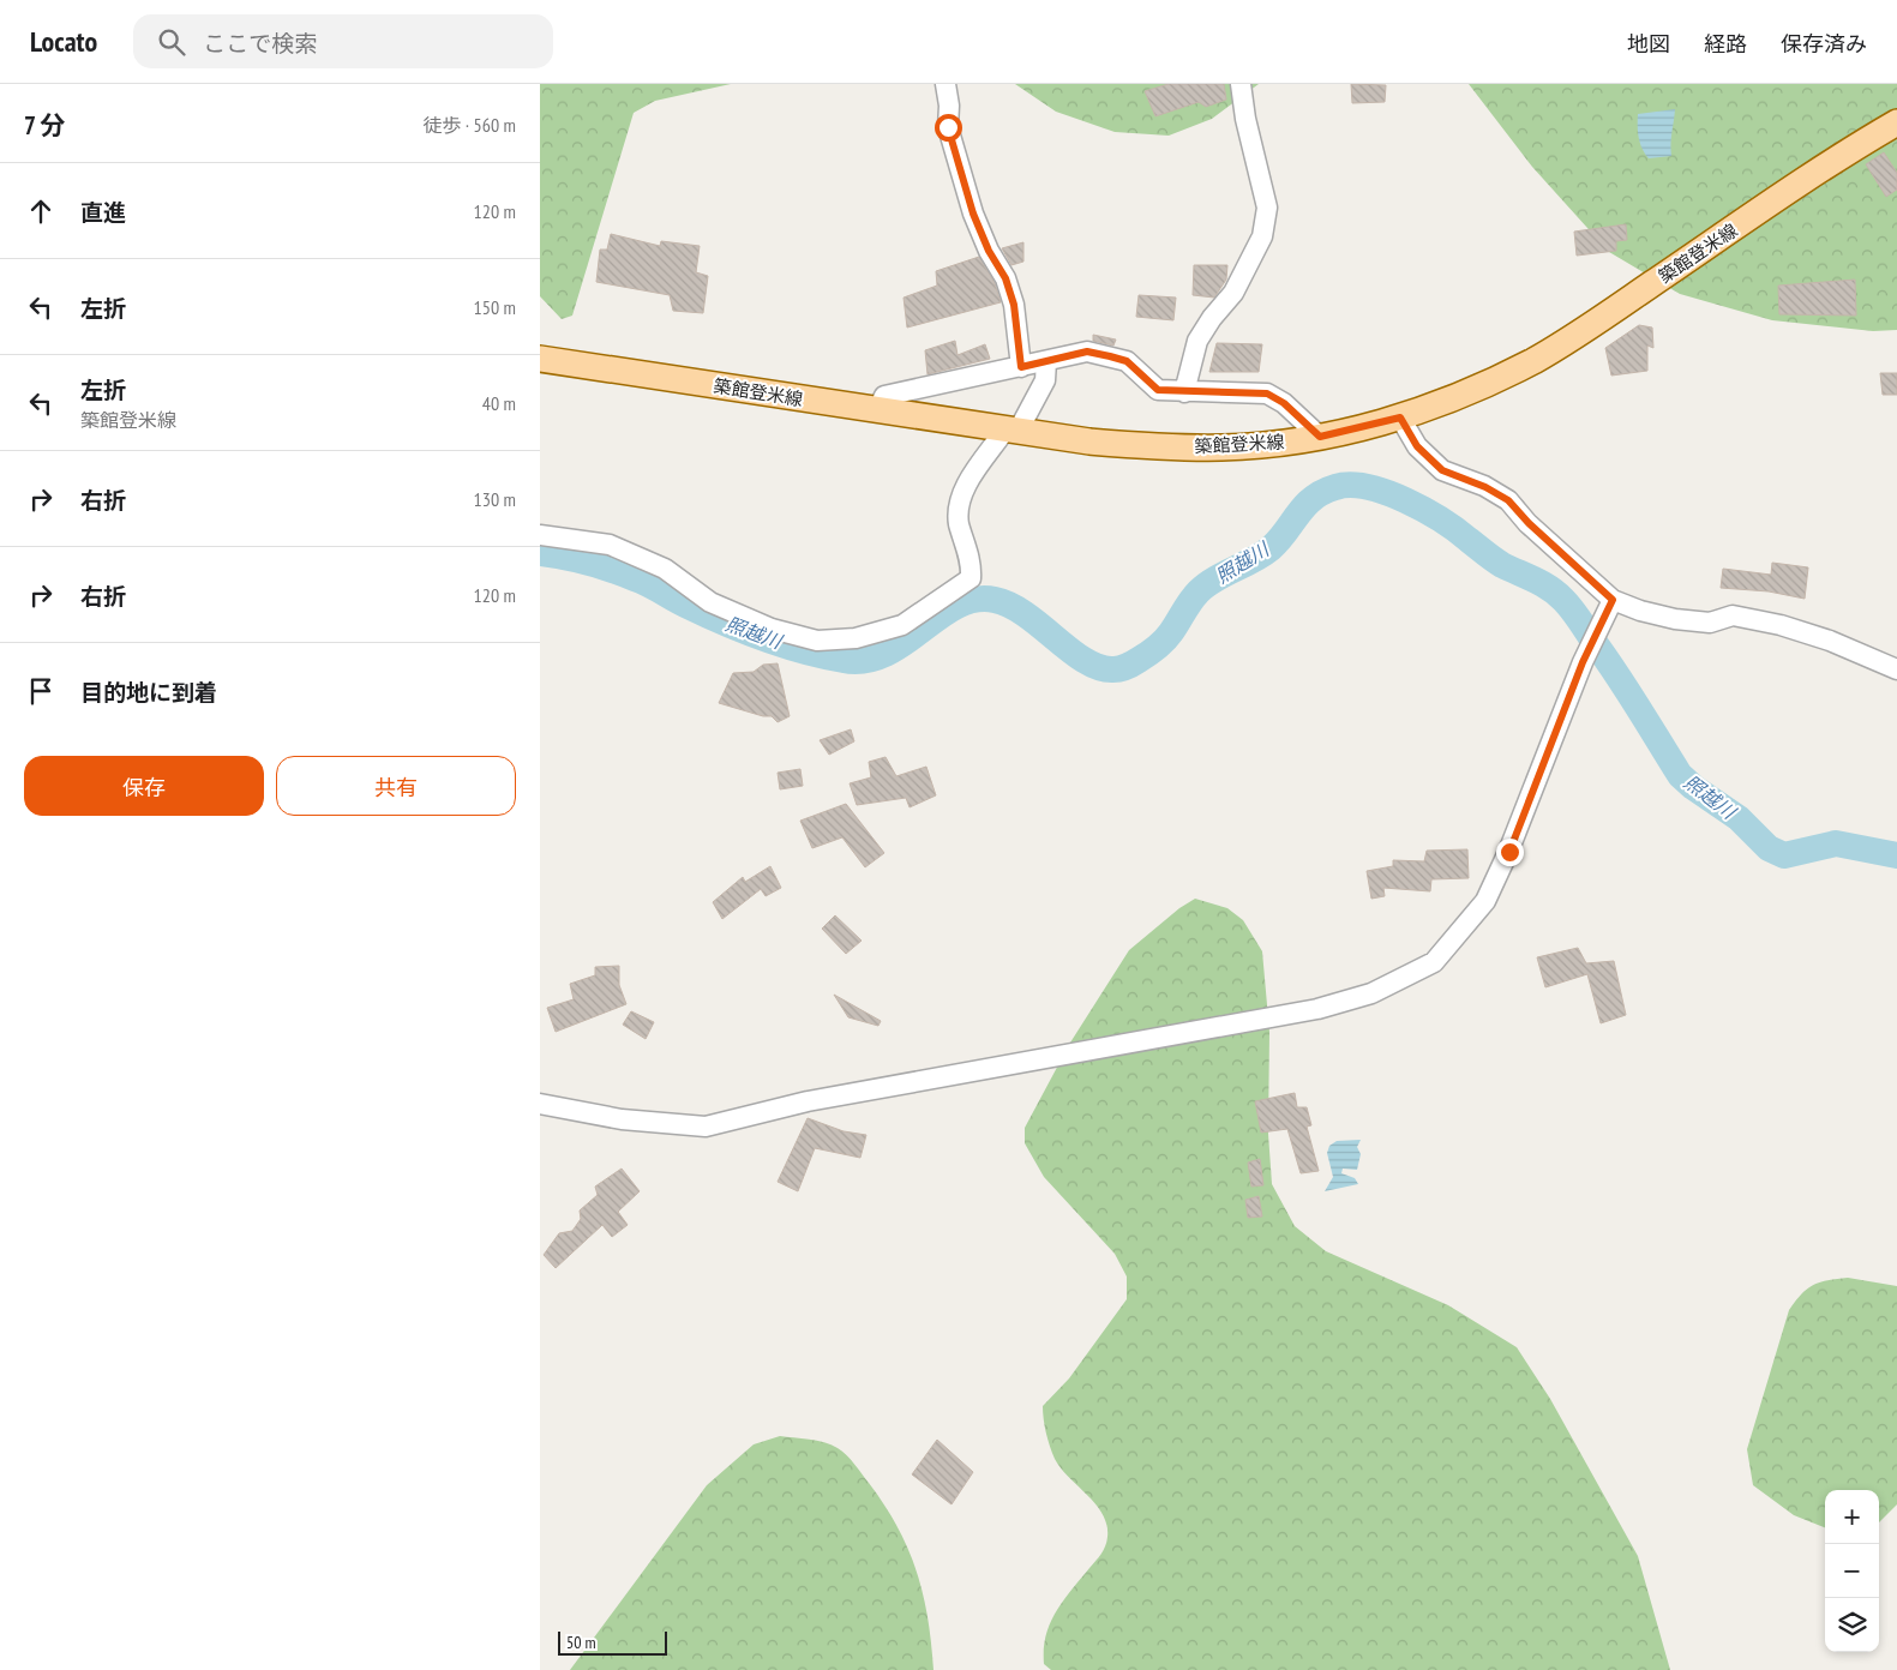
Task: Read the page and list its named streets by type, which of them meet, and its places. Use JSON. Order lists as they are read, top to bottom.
{
  "streets": {
    "main road": ["築館登米線"]
  },
  "water": ["照越川"],
  "scale_bar": "50 m",
  "page": {
    "header": "Locato",
    "search": "ここで検索",
    "nav": ["地図", "経路", "保存済み"],
    "heading": ["7 分", "徒歩 · 560 m"],
    "list": [
      ["直進", "120 m"],
      ["左折", "150 m"],
      ["左折", "築館登米線", "40 m"],
      ["右折", "130 m"],
      ["右折", "120 m"],
      "目的地に到着"
    ],
    "buttons": ["保存", "共有"],
    "map_buttons": ["+", "−"],
    "scale": "50 m"
  }
}
